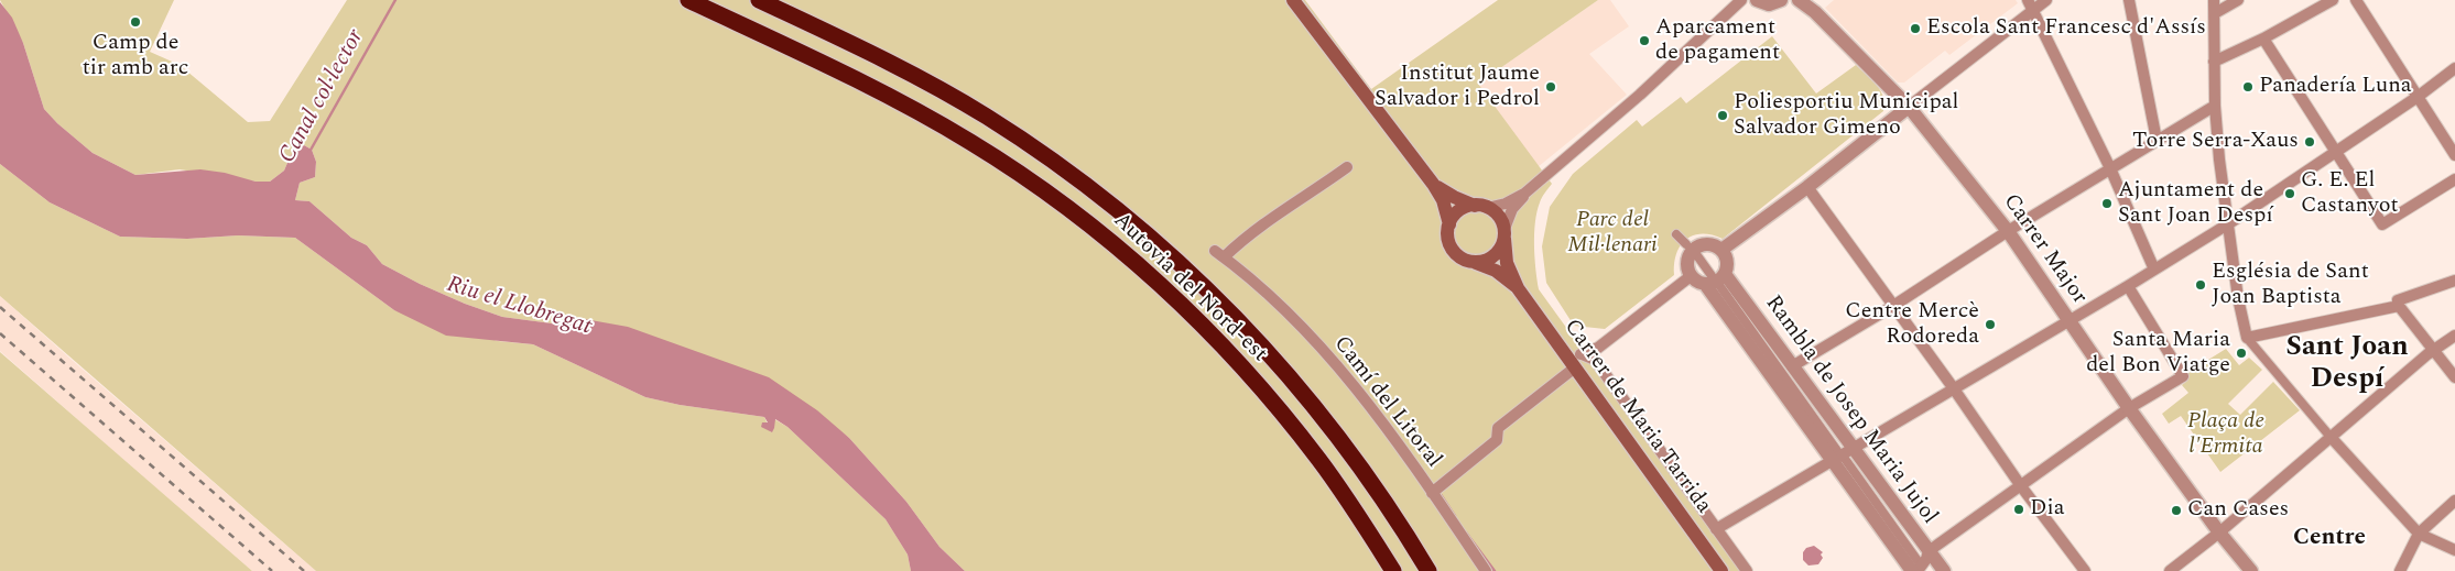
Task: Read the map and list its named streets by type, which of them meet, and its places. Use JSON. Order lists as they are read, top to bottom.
{
  "streets": {
    "highway": ["Autovia del Nord-est"],
    "main road": ["Carrer de Maria Tarrida"],
    "street": ["Carrer Major", "Camí del Litoral", "Rambla de Josep Maria Jujol"]
  },
  "districts": ["Sant Joan Despí", "Centre"],
  "water": ["Canal col·lector", "Riu el Llobregat"],
  "parks": ["Parc del Mil·lenari", "Plaça de l'Ermita"],
  "places": [
    "Camp de tir amb arc",
    "Escola Sant Francesc d'Assís",
    "Aparcament de pagament",
    "Institut Jaume Salvador i Pedrol",
    "Panadería Luna",
    "Poliesportiu Municipal Salvador Gimeno",
    "Torre Serra-Xaus",
    "G. E. El Castanyot",
    "Ajuntament de Sant Joan Despí",
    "Església de Sant Joan Baptista",
    "Centre Mercè Rodoreda",
    "Santa Maria del Bon Viatge",
    "Dia",
    "Can Cases"
  ]
}
